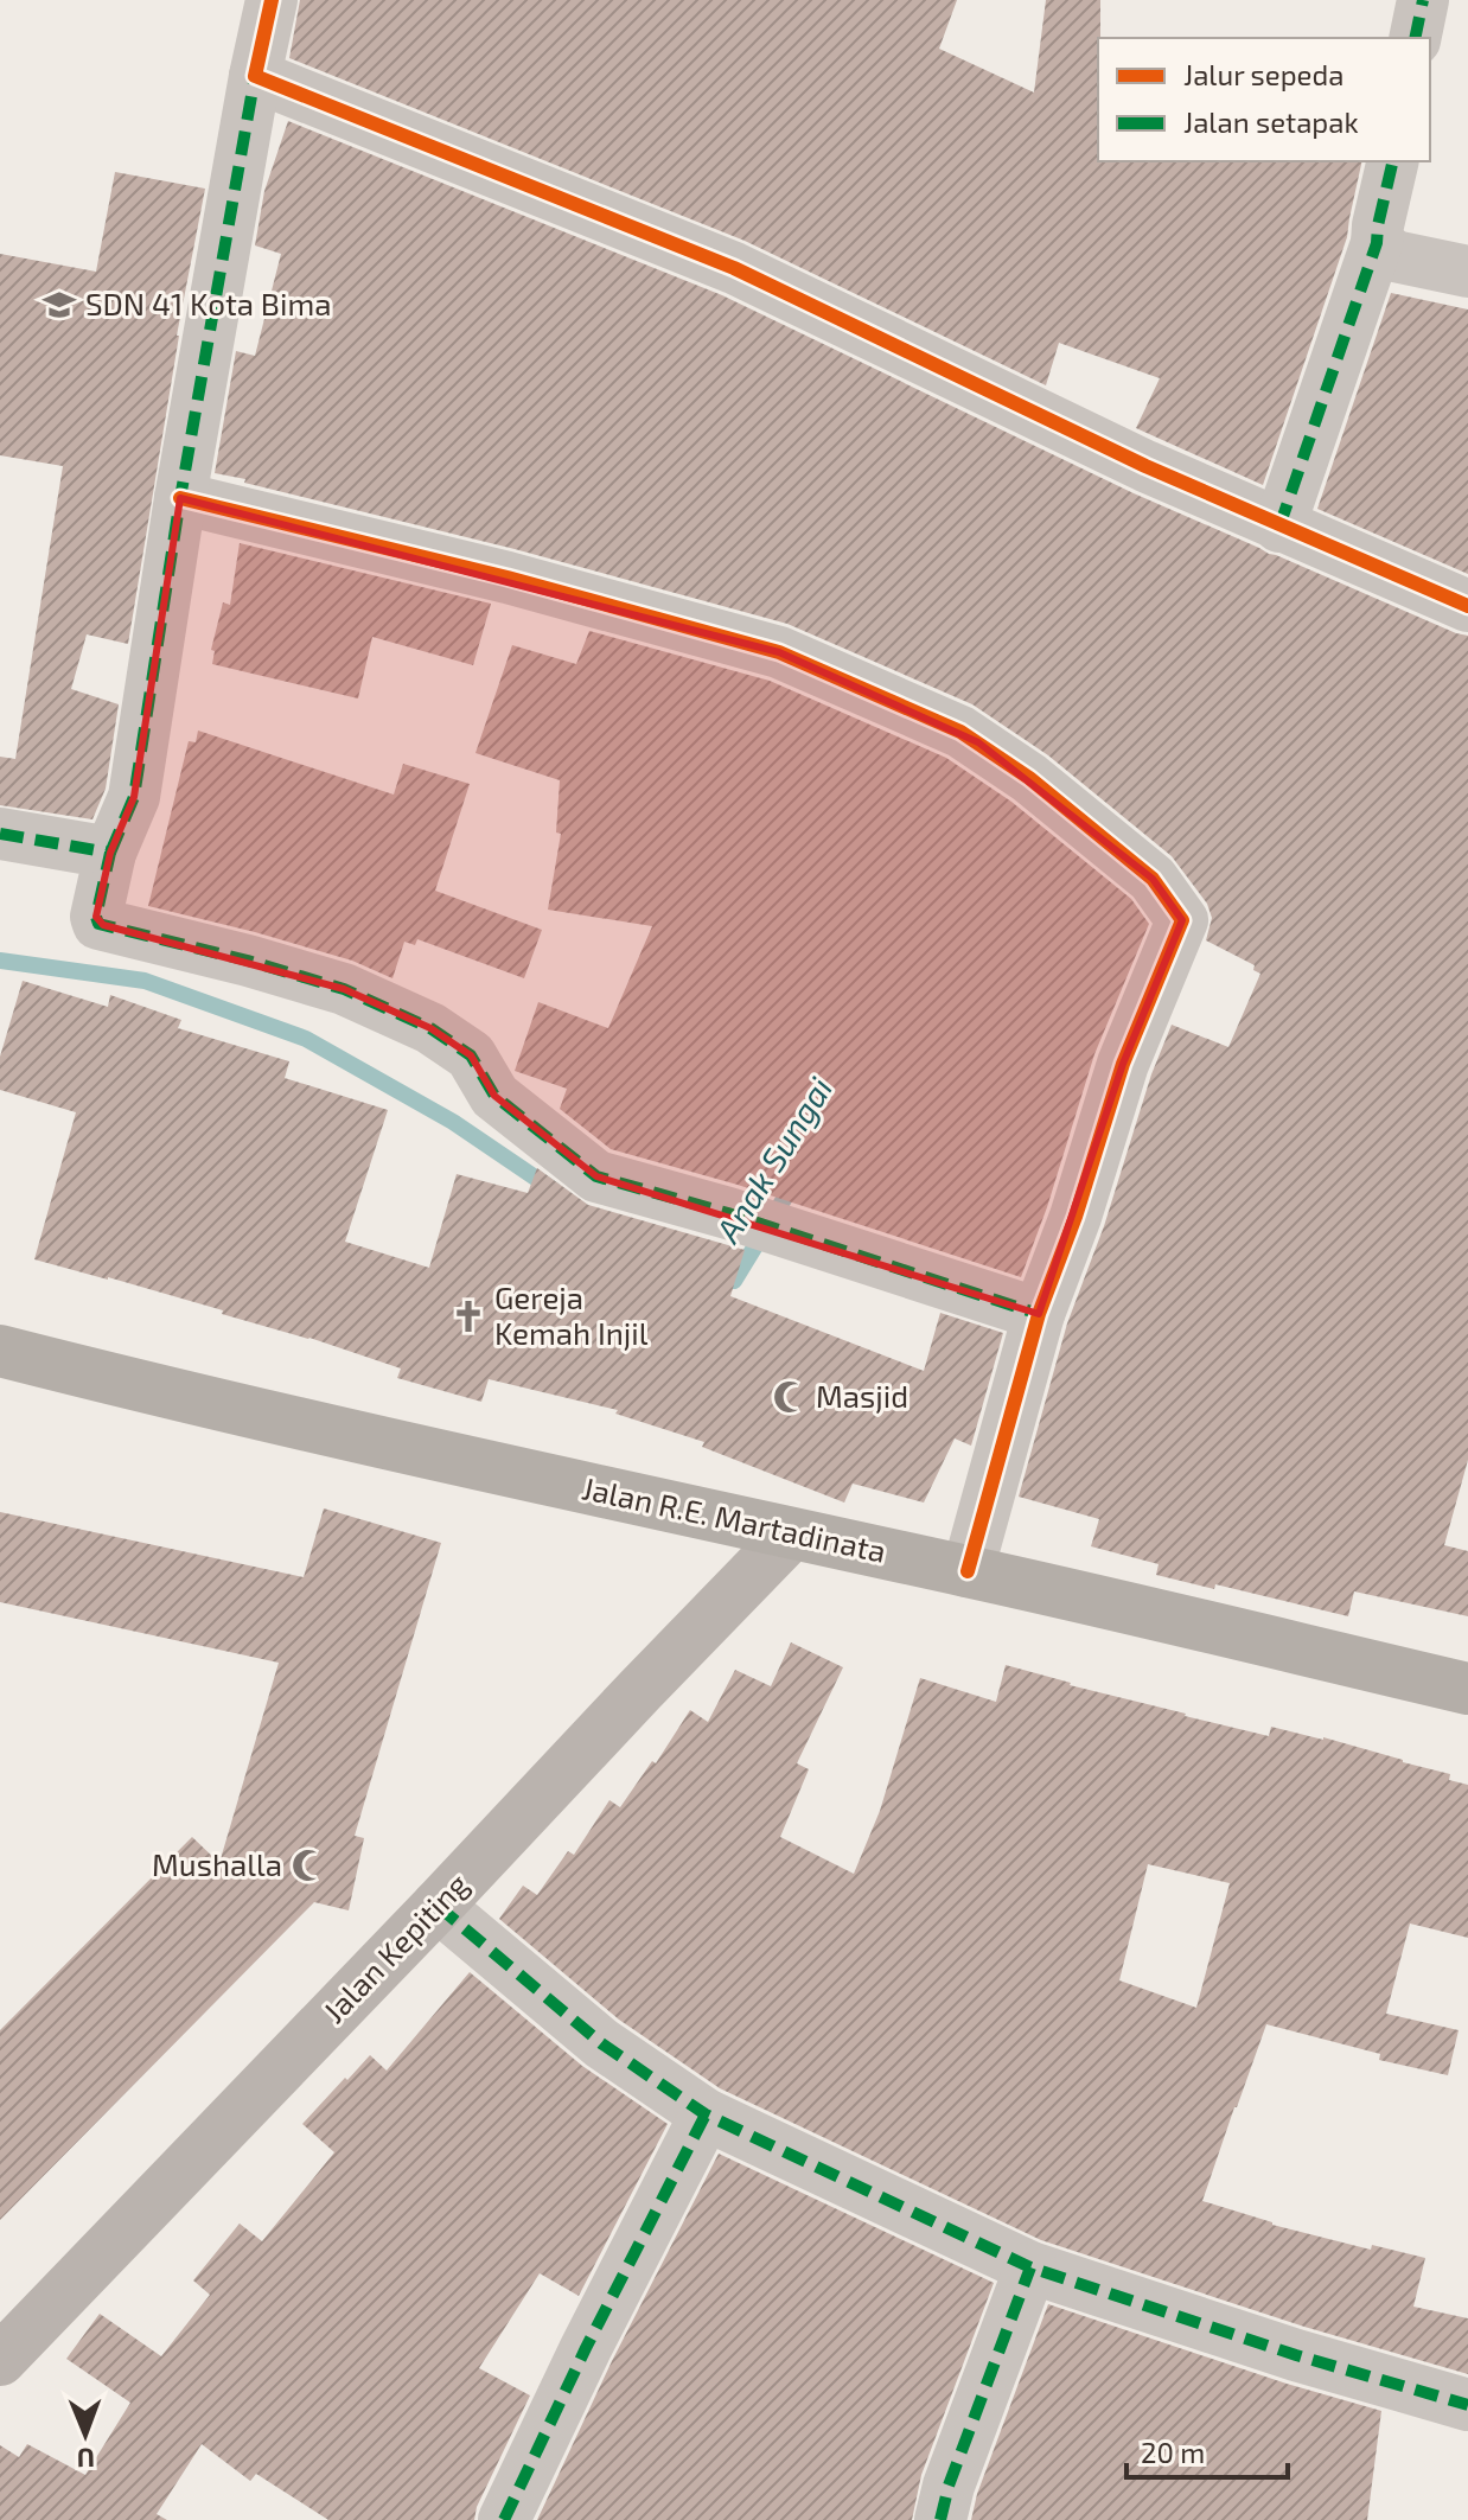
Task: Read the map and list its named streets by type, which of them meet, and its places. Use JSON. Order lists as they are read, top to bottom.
{
  "streets": {
    "highway": ["Jalan R.E. Martadinata"],
    "main road": ["Jalan Kepiting"]
  },
  "crossings": [
    ["Jalan R.E. Martadinata", "Jalan Kepiting"]
  ],
  "water": ["Anak Sungai"],
  "places": {
    "school or university": ["SDN 41 Kota Bima"],
    "church": ["Gereja Kemah Injil"],
    "mosque": ["Masjid", "Mushalla"]
  },
  "legend": ["Jalur sepeda", "Jalan setapak"],
  "scale_bar": "20 m",
  "north": "bottom"
}
